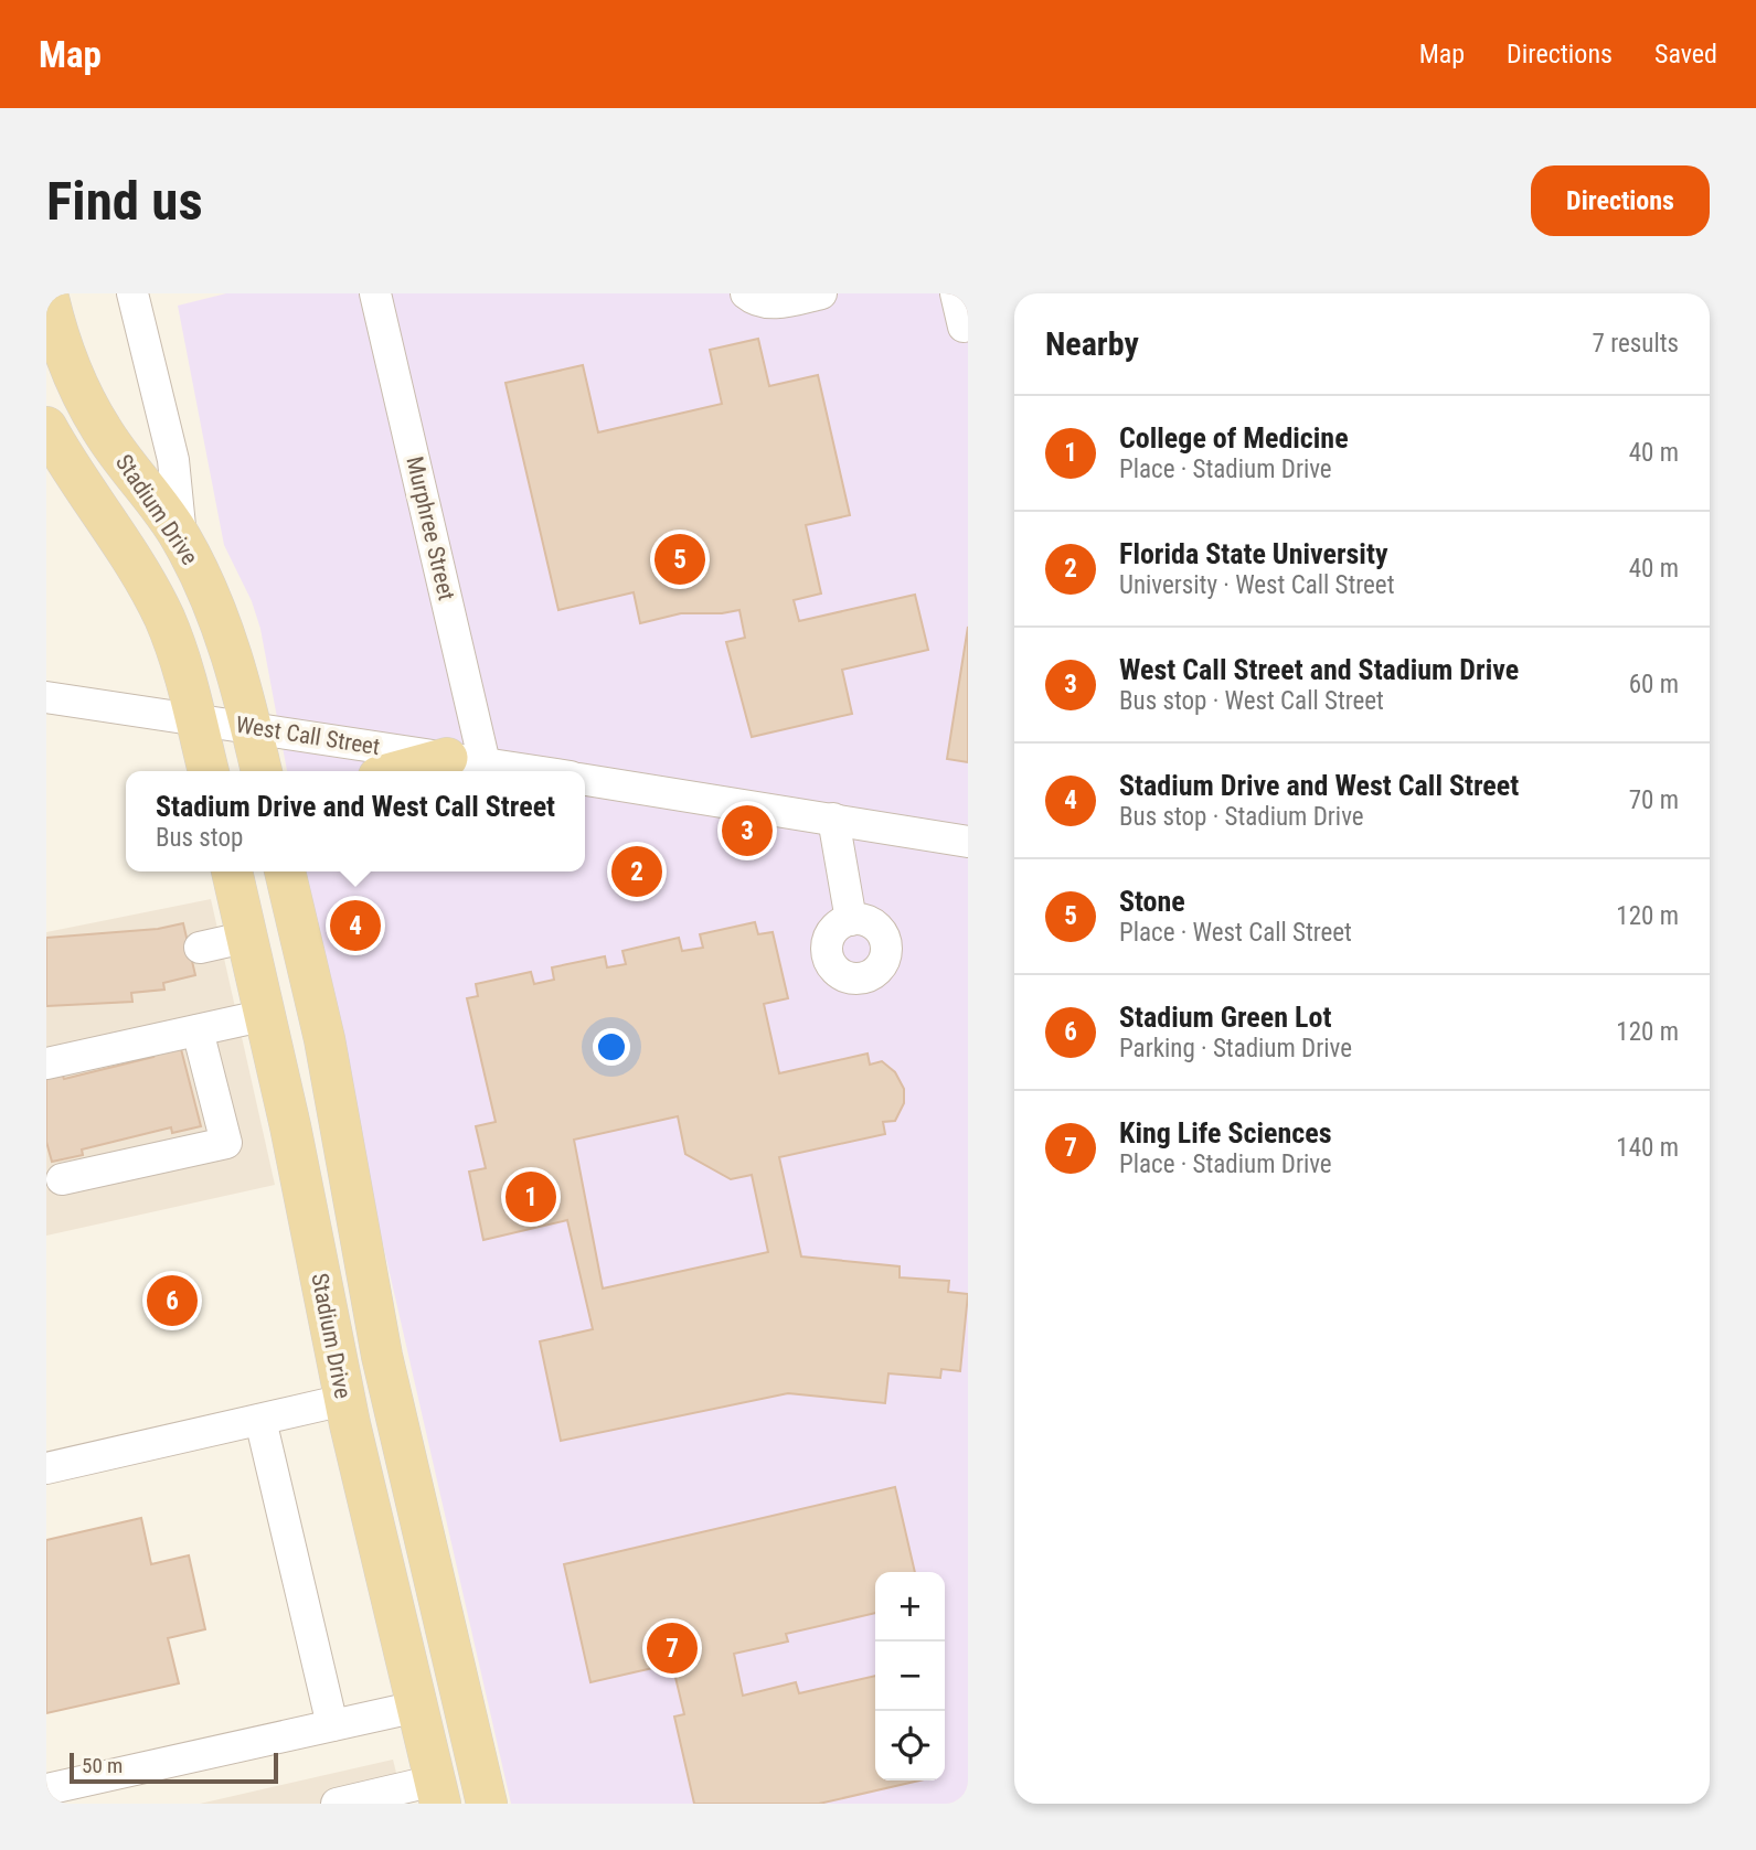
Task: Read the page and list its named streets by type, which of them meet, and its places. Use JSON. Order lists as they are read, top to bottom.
{
  "streets": {
    "main road": ["Stadium Drive"],
    "street": ["Murphree Street", "West Call Street"]
  },
  "crossings": [
    ["Stadium Drive", "West Call Street"],
    ["Murphree Street", "West Call Street"]
  ],
  "scale_bar": "50 m",
  "page": {
    "header": "Map",
    "nav": ["Map", "Directions", "Saved"],
    "buttons": "Directions",
    "title": "Find us",
    "heading": ["Nearby", "7 results"],
    "list": [
      {
        "mark": "1",
        "name": "College of Medicine",
        "note": "Place · Stadium Drive",
        "value": "40 m"
      },
      {
        "mark": "2",
        "name": "Florida State University",
        "note": "University · West Call Street",
        "value": "40 m"
      },
      {
        "mark": "3",
        "name": "West Call Street and Stadium Drive",
        "note": "Bus stop · West Call Street",
        "value": "60 m"
      },
      {
        "mark": "4",
        "name": "Stadium Drive and West Call Street",
        "note": "Bus stop · Stadium Drive",
        "value": "70 m"
      },
      {
        "mark": "5",
        "name": "Stone",
        "note": "Place · West Call Street",
        "value": "120 m"
      },
      {
        "mark": "6",
        "name": "Stadium Green Lot",
        "note": "Parking · Stadium Drive",
        "value": "120 m"
      },
      {
        "mark": "7",
        "name": "King Life Sciences",
        "note": "Place · Stadium Drive",
        "value": "140 m"
      }
    ],
    "pins": [
      "5",
      "3",
      "2",
      "4",
      "1",
      "6",
      "7"
    ],
    "popup": ["Stadium Drive and West Call Street", "Bus stop"],
    "map_buttons": ["+", "−"],
    "scale": "50 m"
  }
}
